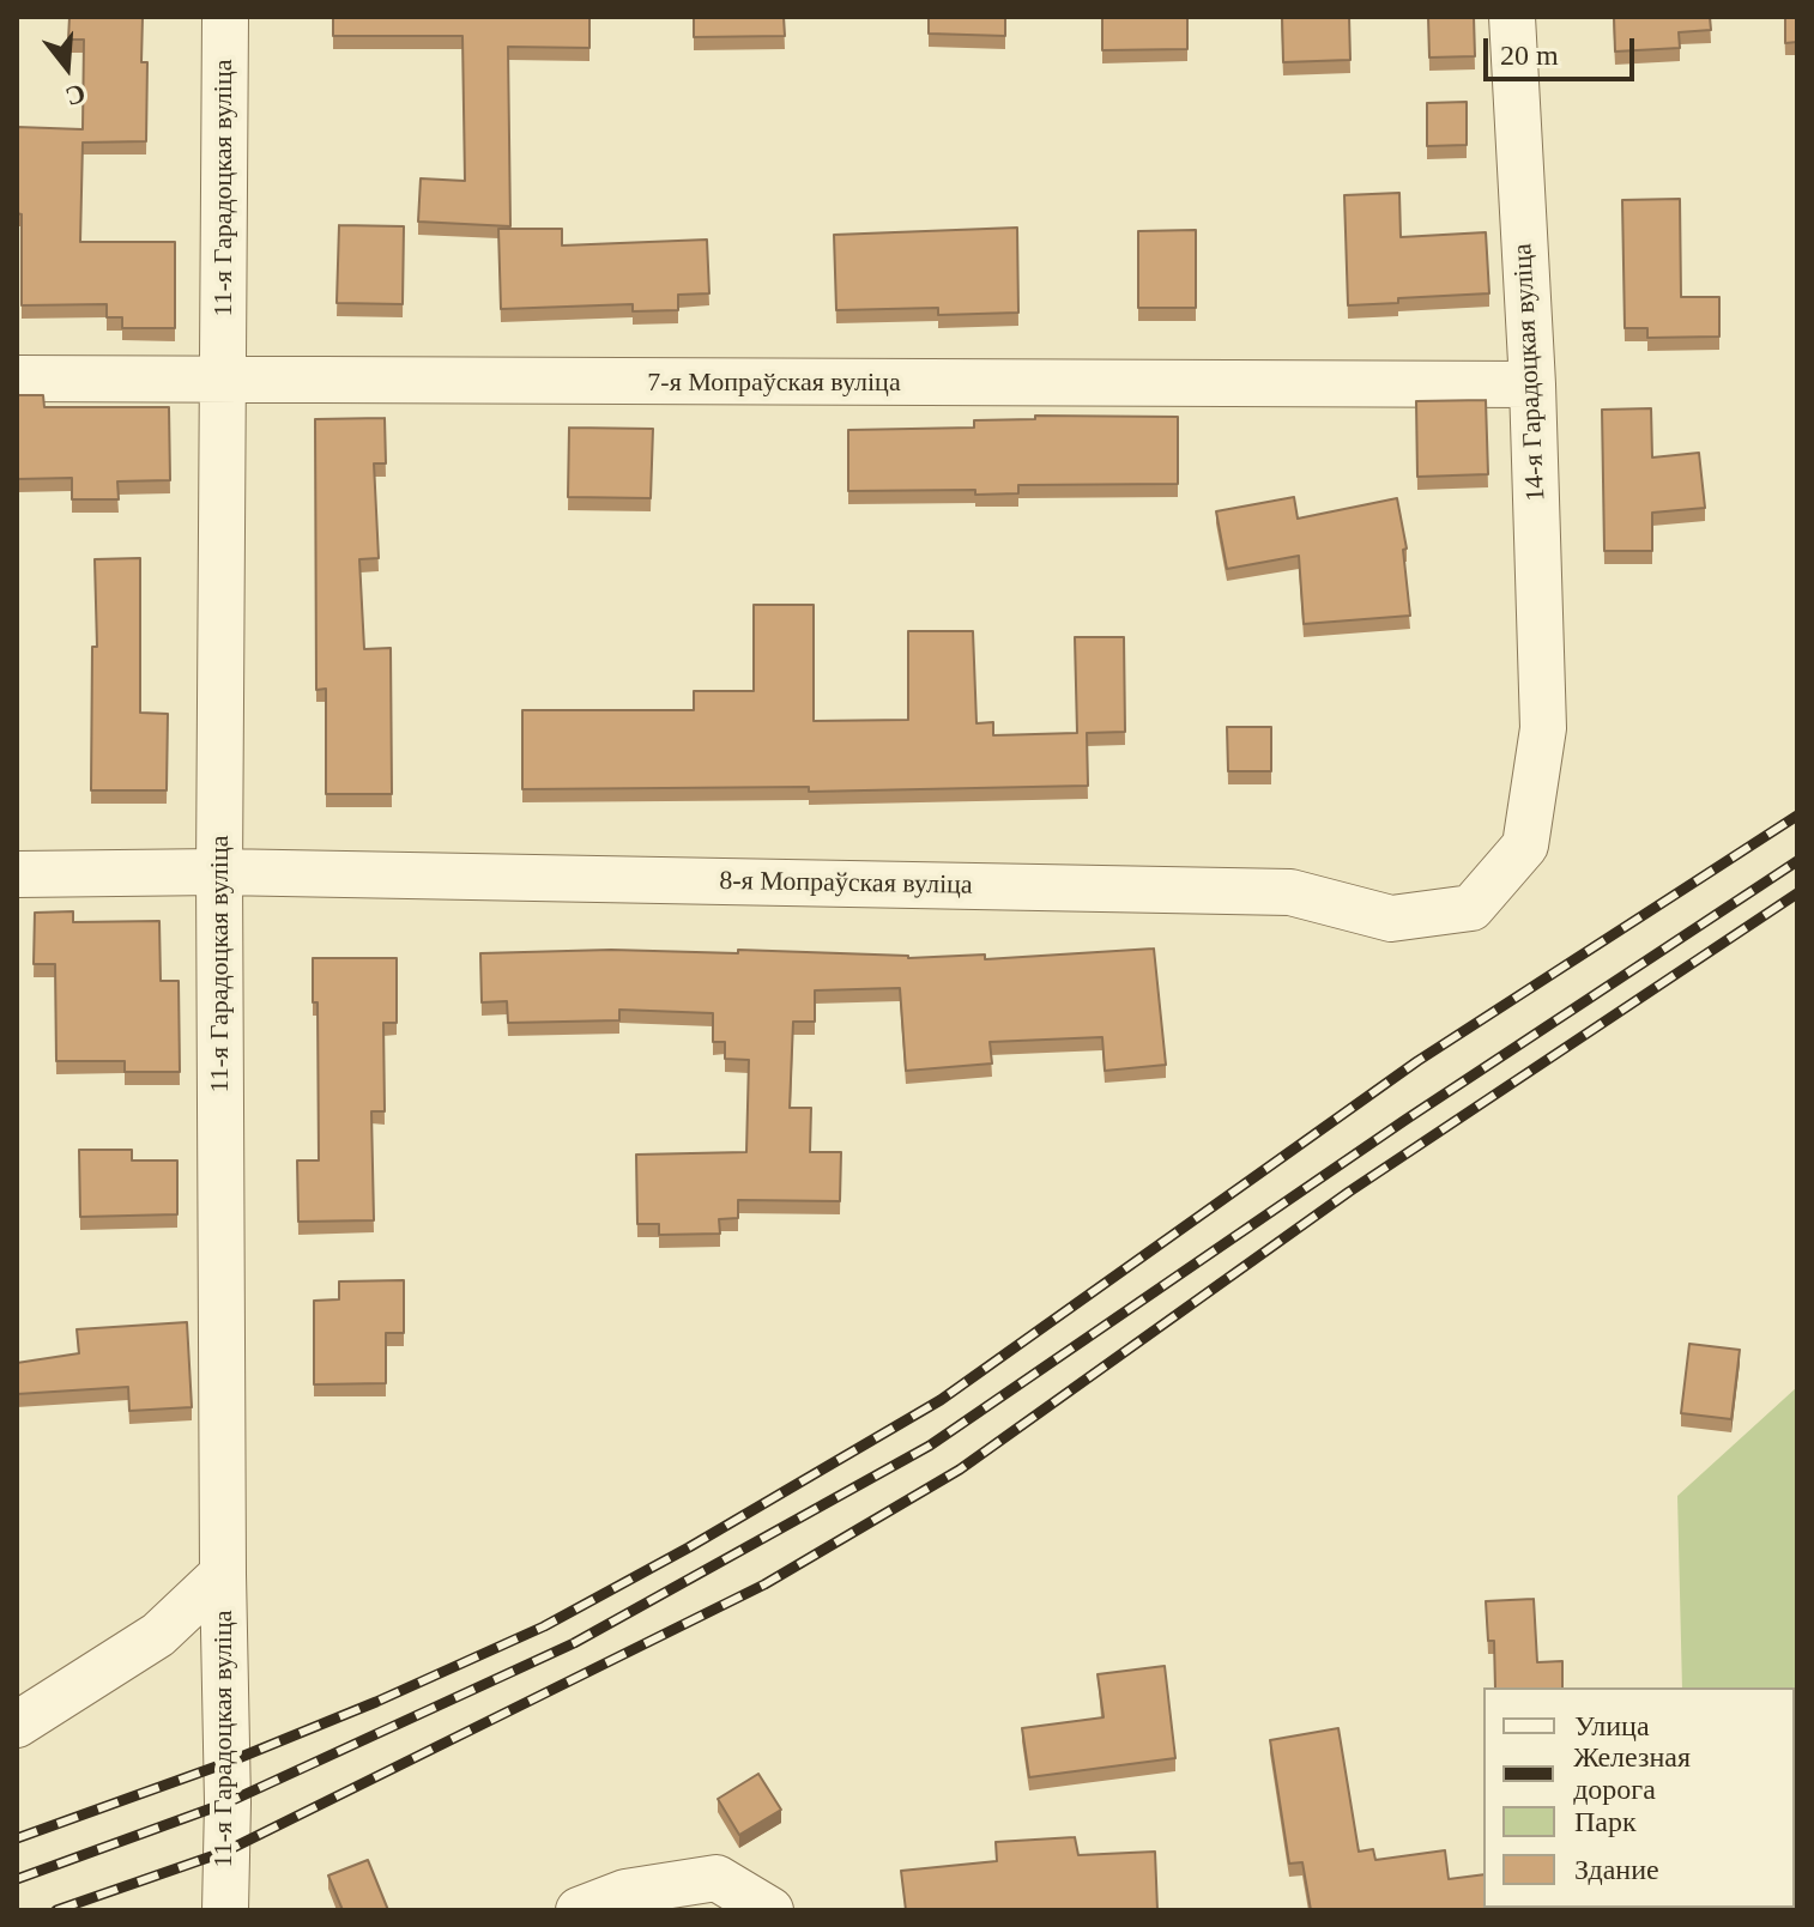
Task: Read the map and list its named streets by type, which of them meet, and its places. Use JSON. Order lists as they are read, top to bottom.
{
  "streets": {
    "street": [
      "11-я Гарадоцкая вуліца",
      "14-я Гарадоцкая вуліца",
      "7-я Мопраўская вуліца",
      "8-я Мопраўская вуліца"
    ]
  },
  "crossings": [
    ["11-я Гарадоцкая вуліца", "7-я Мопраўская вуліца"],
    ["11-я Гарадоцкая вуліца", "8-я Мопраўская вуліца"],
    ["14-я Гарадоцкая вуліца", "7-я Мопраўская вуліца"],
    ["14-я Гарадоцкая вуліца", "8-я Мопраўская вуліца"]
  ],
  "legend": [
    "Улица",
    "Железная дорога",
    "Парк",
    "Здание"
  ],
  "scale_bar": "20 m",
  "north": "bottom"
}
